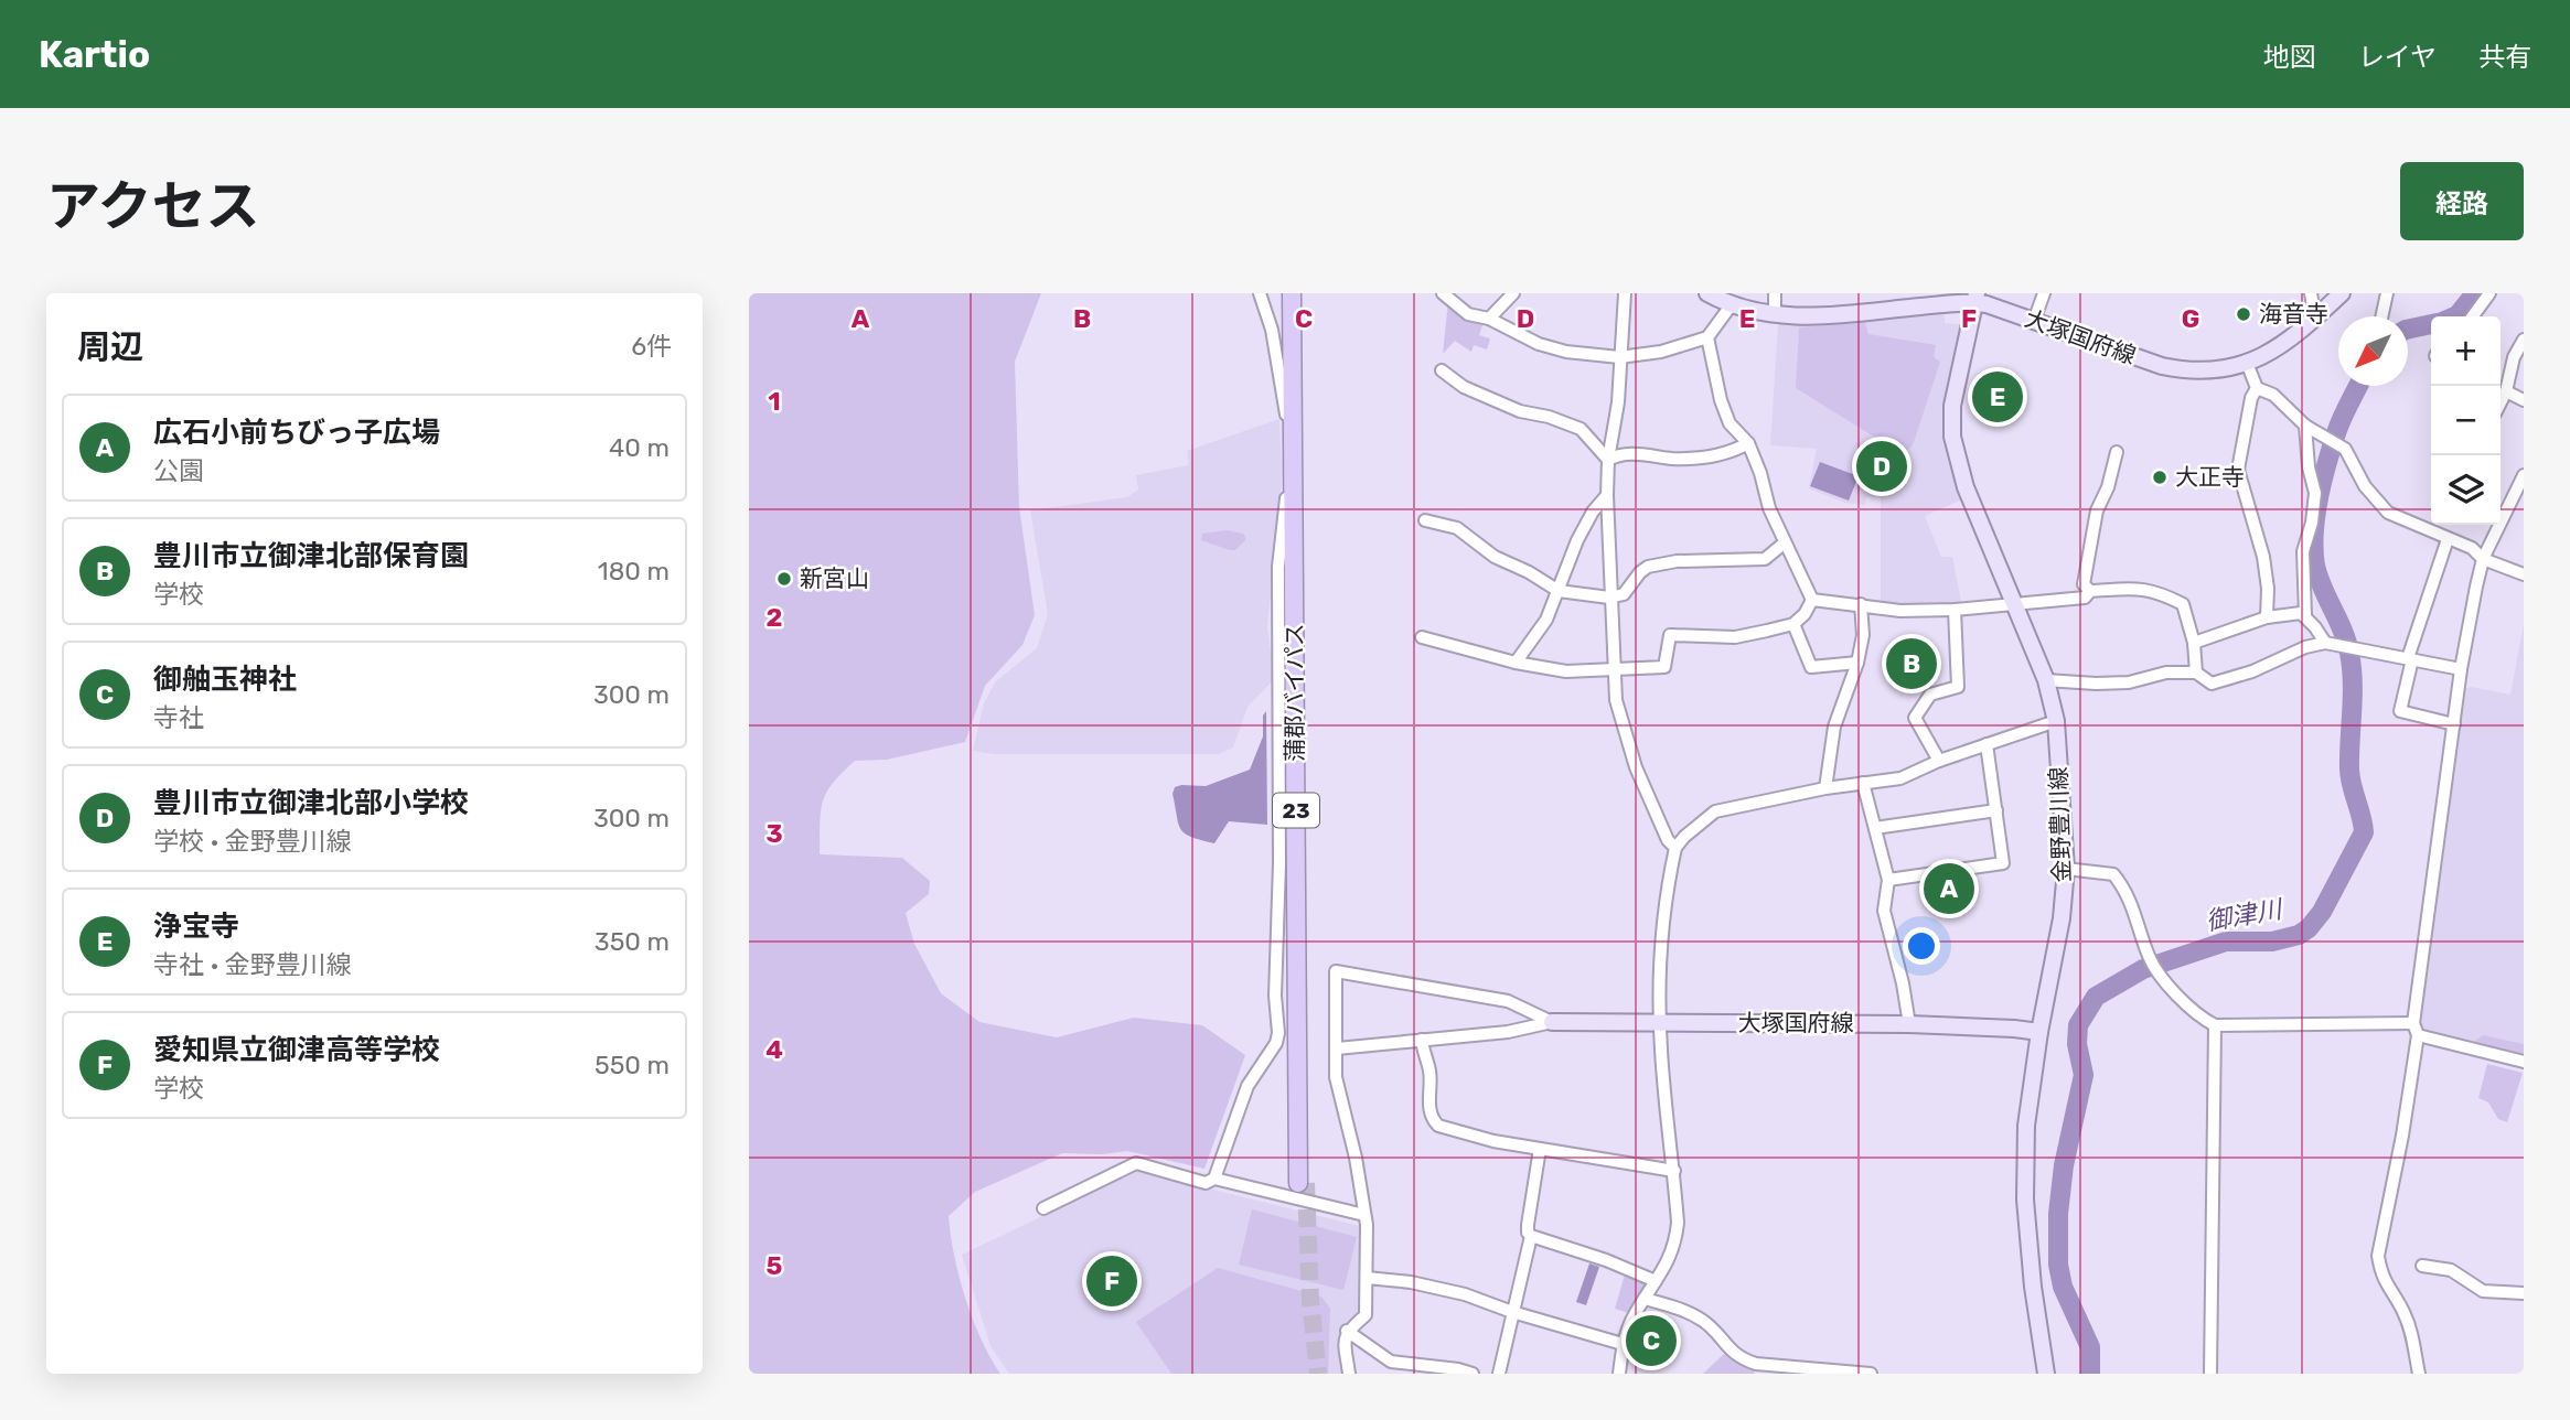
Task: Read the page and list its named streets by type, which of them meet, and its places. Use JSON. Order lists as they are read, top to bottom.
{
  "streets": {
    "highway": ["蒲郡バイパス", "23"],
    "main road": ["大塚国府線", "金野豊川線"]
  },
  "crossings": [
    ["大塚国府線", "金野豊川線"]
  ],
  "water": ["御津川"],
  "places": ["海音寺", "大正寺", "新宮山"],
  "north": "bottom left",
  "page": {
    "header": "Kartio",
    "nav": ["地図", "レイヤ", "共有"],
    "title": "アクセス",
    "buttons": "経路",
    "heading": ["周辺", "6件"],
    "map_buttons": ["+", "−"],
    "pins": [
      "E",
      "D",
      "B",
      "A",
      "F",
      "C"
    ],
    "list": [
      {
        "mark": "A",
        "name": "広石小前ちびっ子広場",
        "note": "公園",
        "value": "40 m"
      },
      {
        "mark": "B",
        "name": "豊川市立御津北部保育園",
        "note": "学校",
        "value": "180 m"
      },
      {
        "mark": "C",
        "name": "御舳玉神社",
        "note": "寺社",
        "value": "300 m"
      },
      {
        "mark": "D",
        "name": "豊川市立御津北部小学校",
        "note": "学校 · 金野豊川線",
        "value": "300 m"
      },
      {
        "mark": "E",
        "name": "浄宝寺",
        "note": "寺社 · 金野豊川線",
        "value": "350 m"
      },
      {
        "mark": "F",
        "name": "愛知県立御津高等学校",
        "note": "学校",
        "value": "550 m"
      }
    ]
  },
  "grid": {
    "columns": [
      "A",
      "B",
      "C",
      "D",
      "E",
      "F",
      "G"
    ],
    "rows": [
      "1",
      "2",
      "3",
      "4",
      "5"
    ]
  }
}
